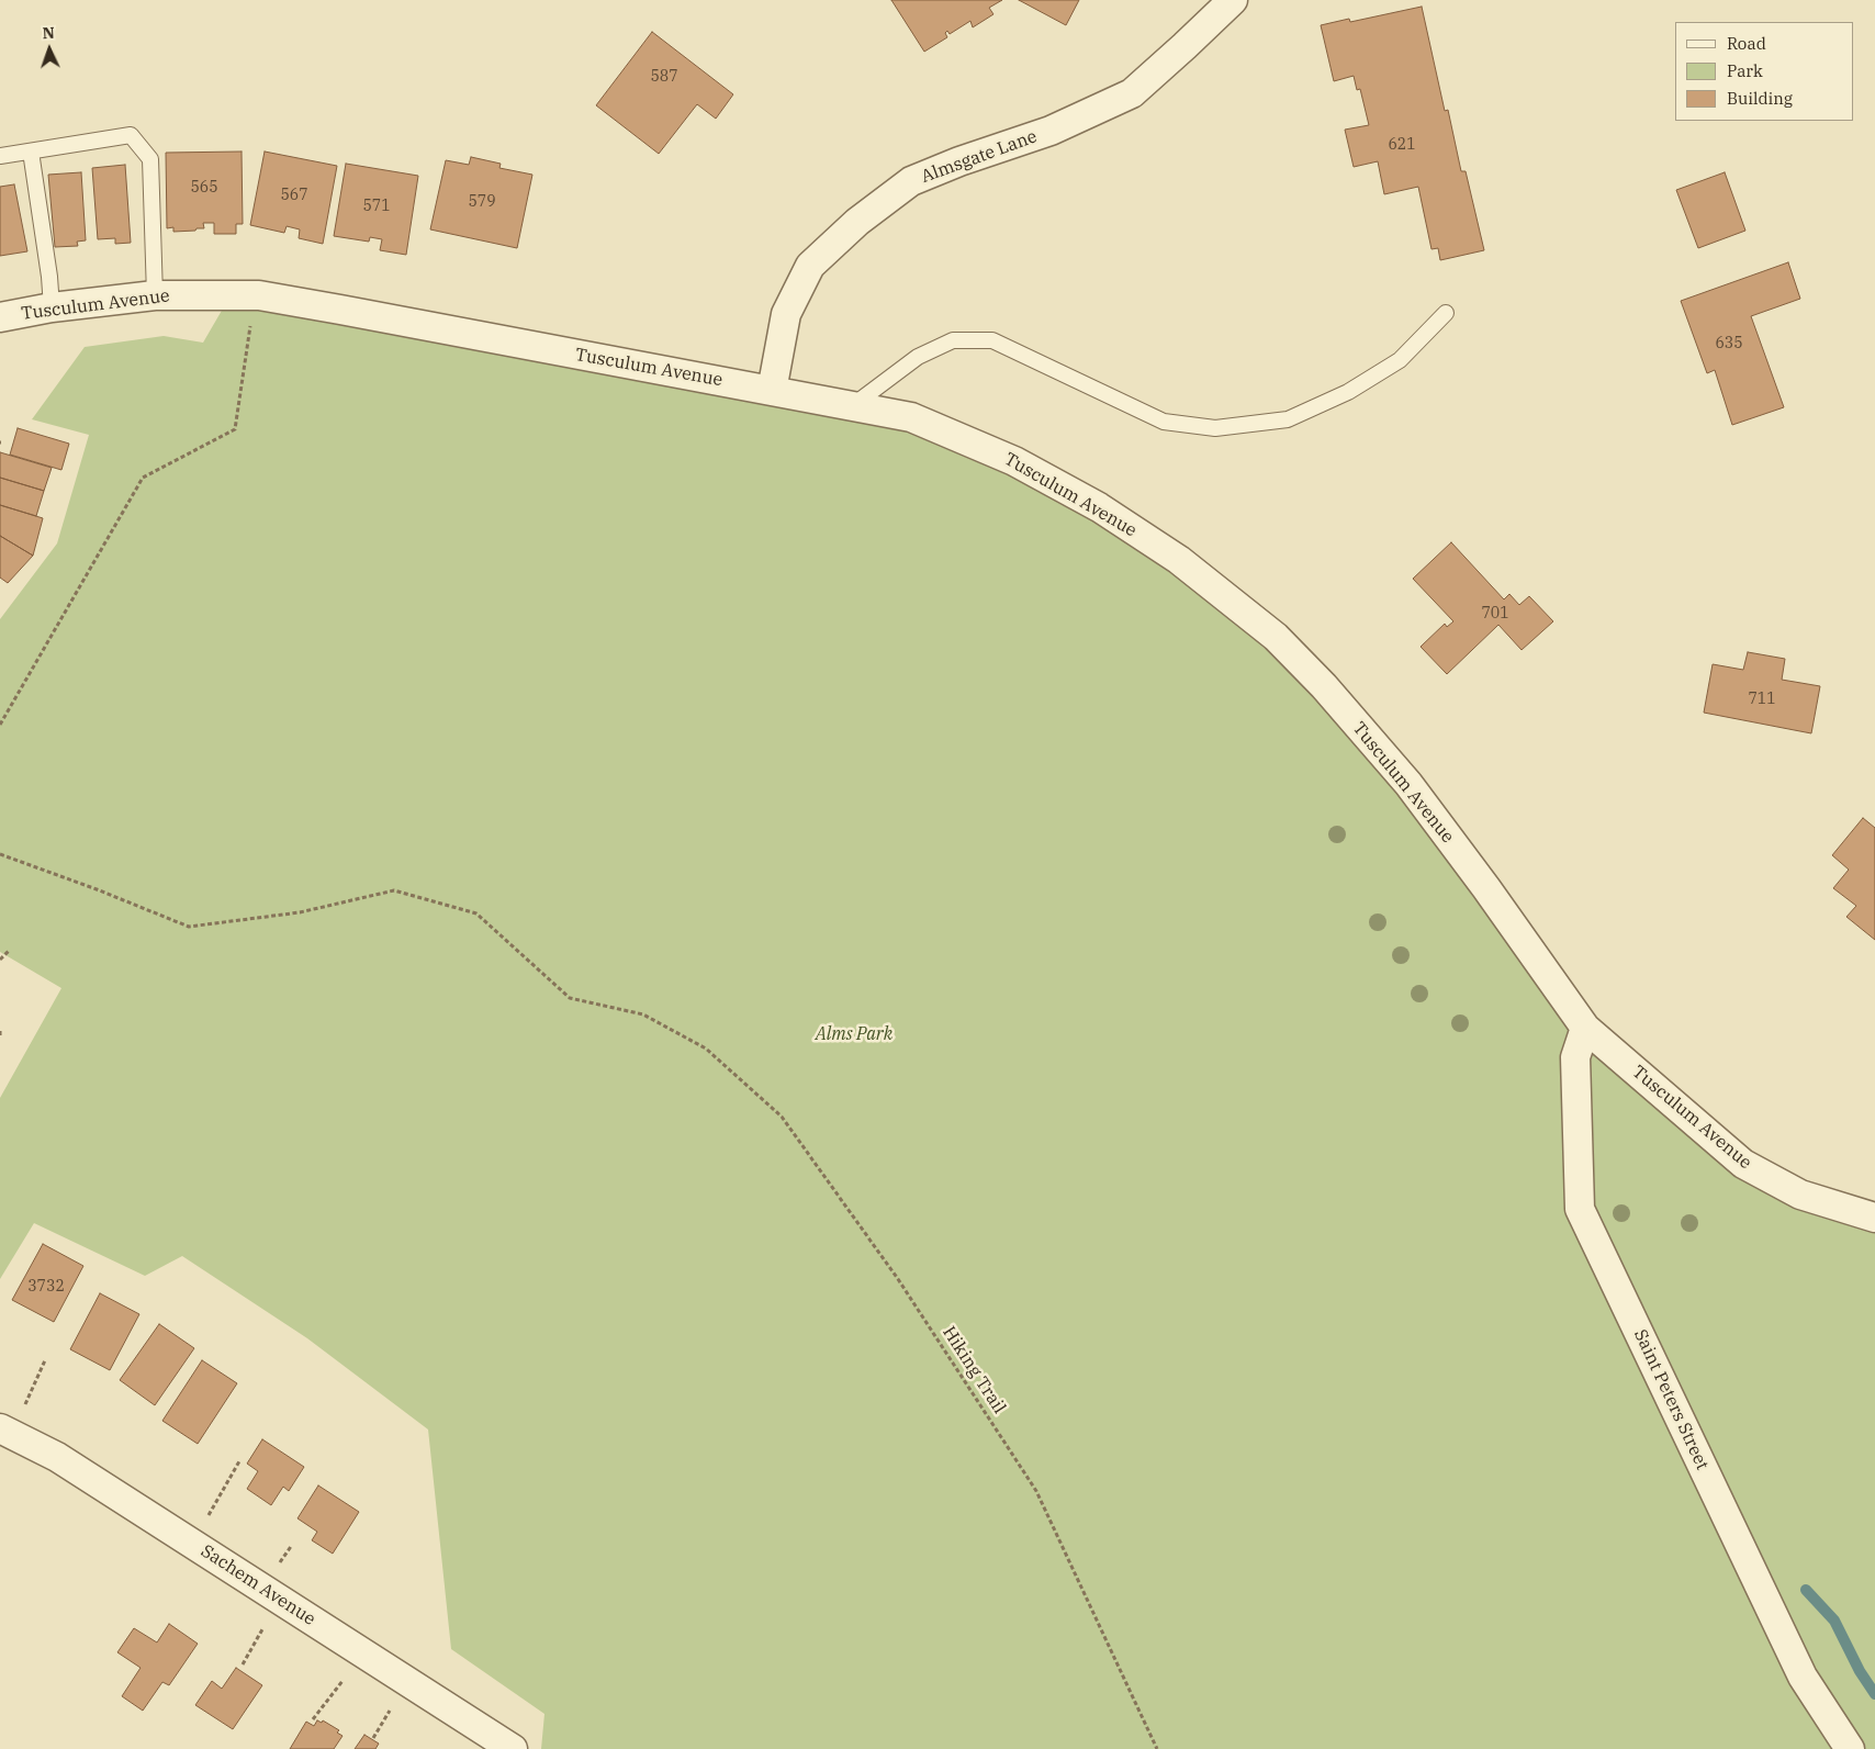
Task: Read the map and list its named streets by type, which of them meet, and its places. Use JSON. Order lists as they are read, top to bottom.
{
  "streets": {
    "street": [
      "Almsgate Lane",
      "Tusculum Avenue",
      "Saint Peters Street",
      "Sachem Avenue"
    ],
    "path": ["Hiking Trail"]
  },
  "crossings": [
    ["Almsgate Lane", "Tusculum Avenue"],
    ["Tusculum Avenue", "Saint Peters Street"]
  ],
  "parks": ["Alms Park"],
  "house_numbers": [
    "587",
    "621",
    "565",
    "567",
    "579",
    "571",
    "635",
    "701",
    "711",
    "3732"
  ],
  "legend": ["Road", "Park", "Building"],
  "north": "top"
}
